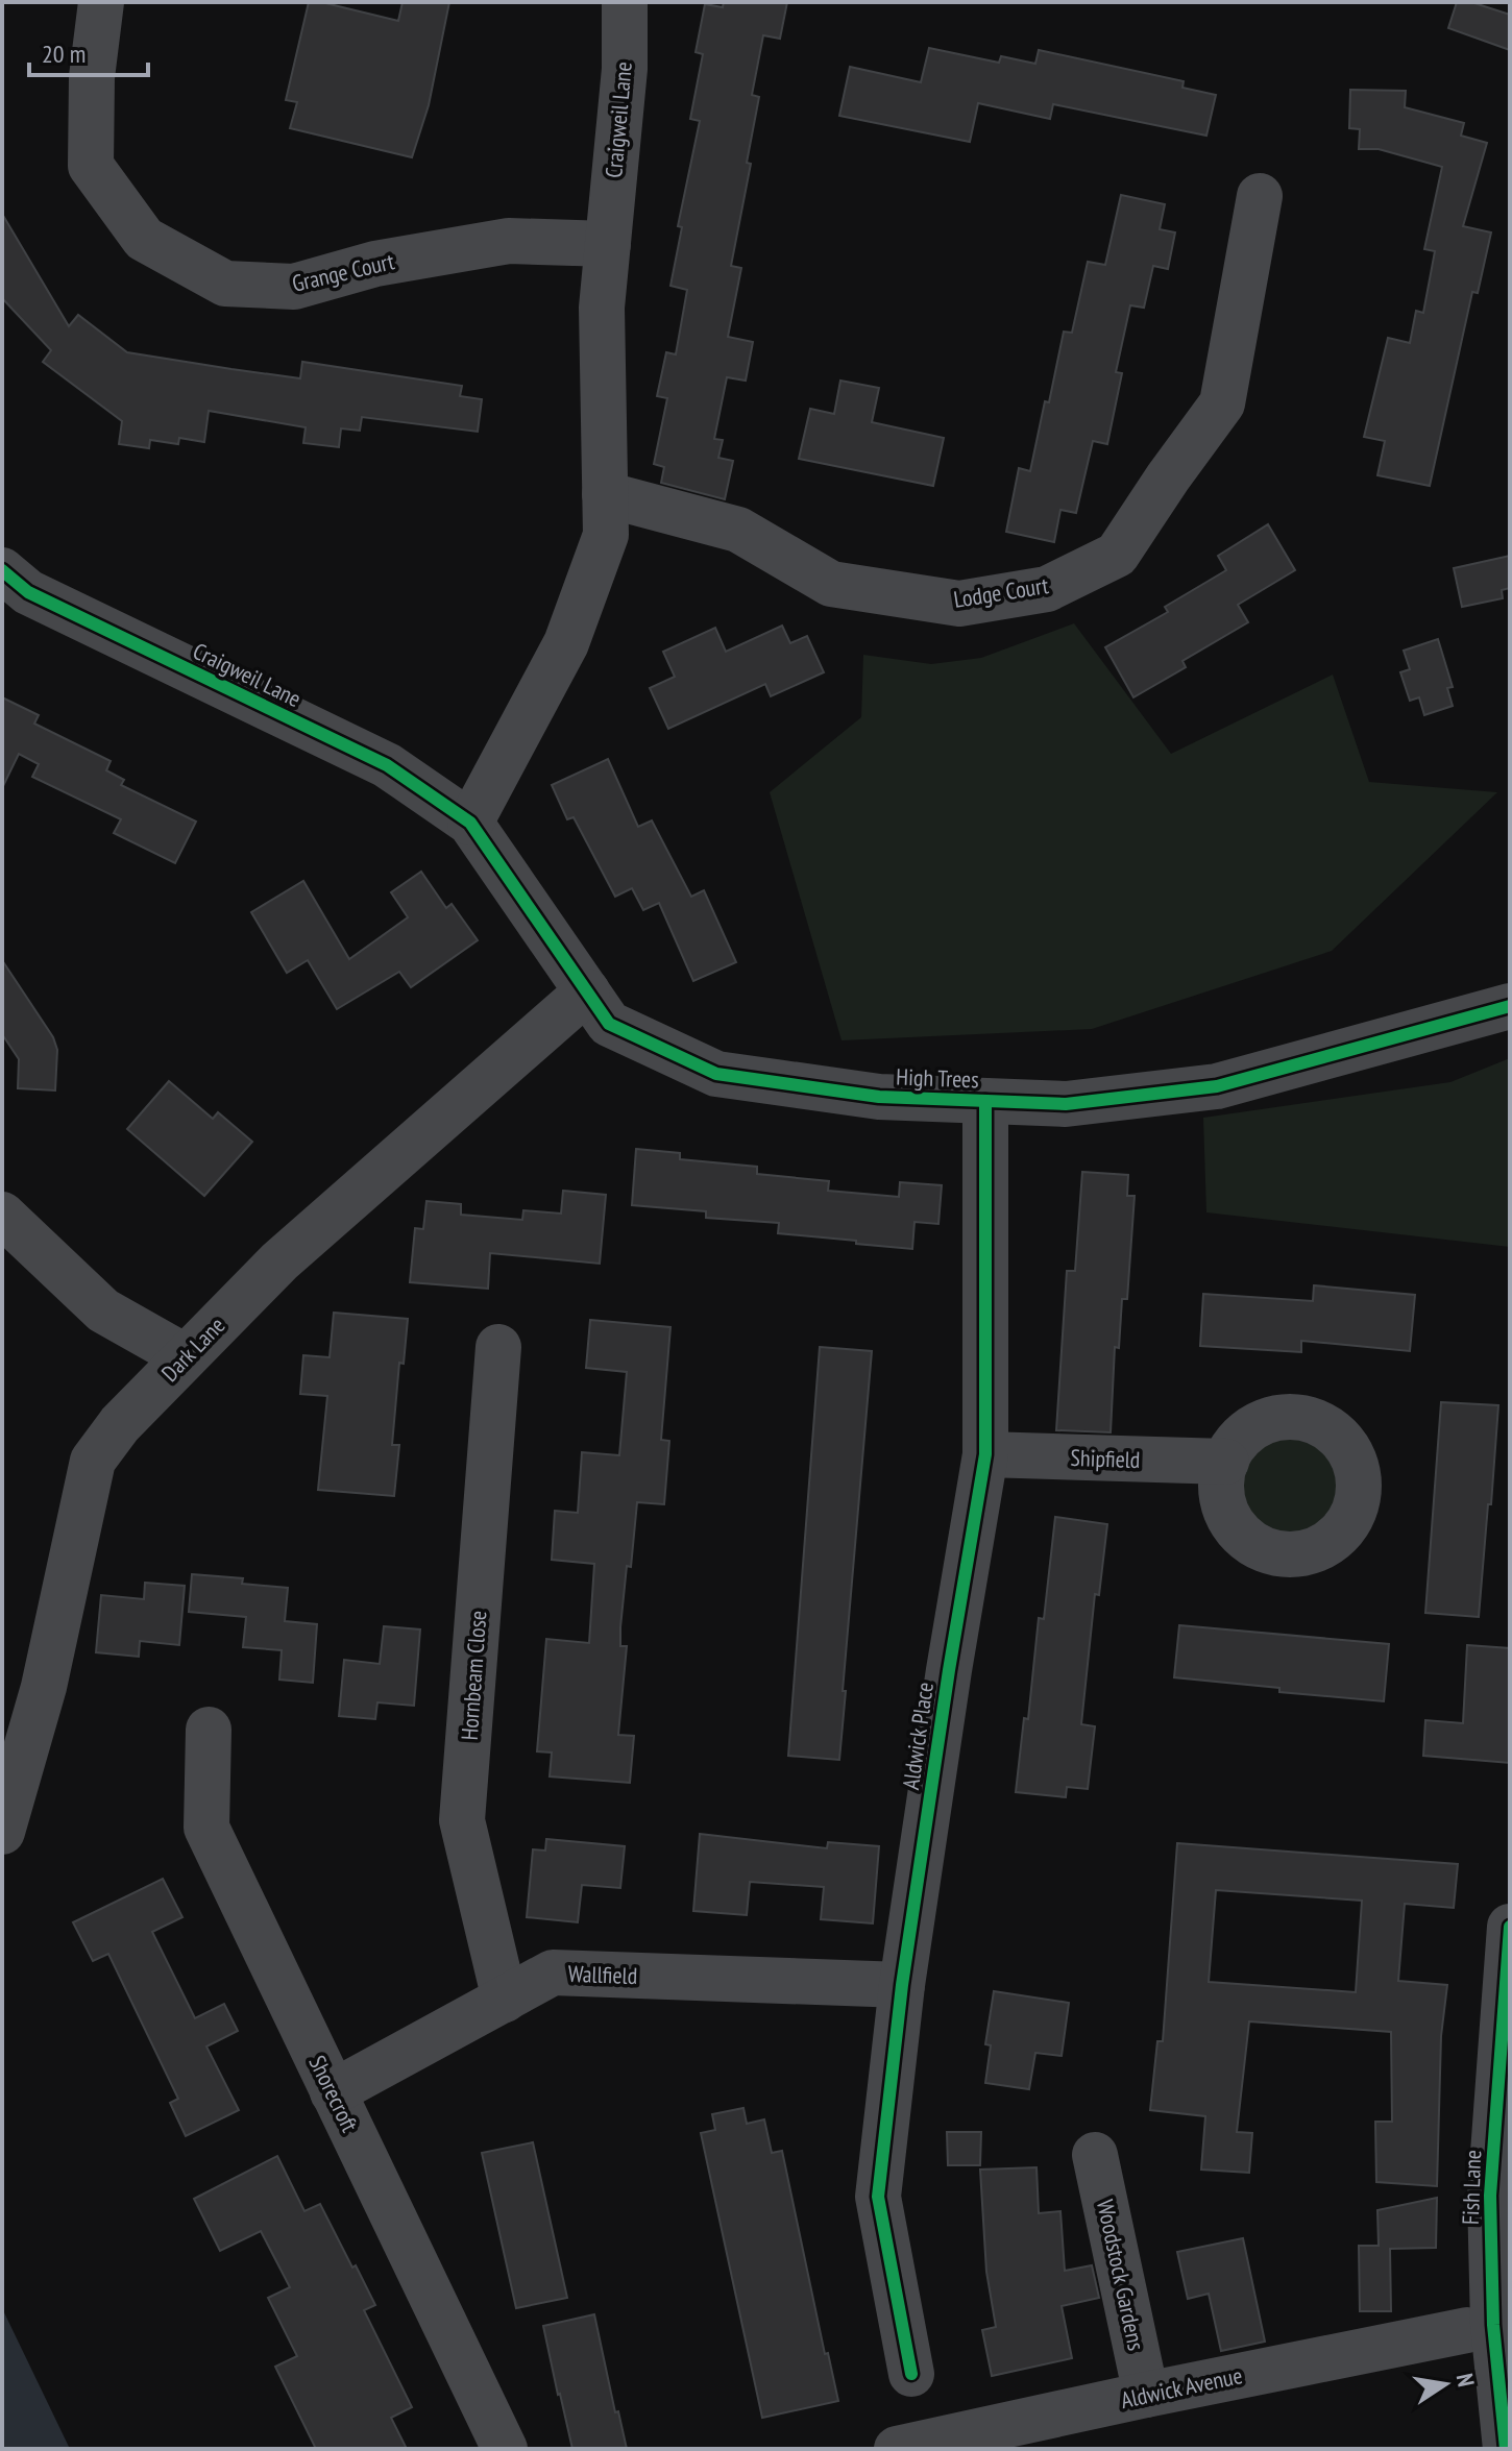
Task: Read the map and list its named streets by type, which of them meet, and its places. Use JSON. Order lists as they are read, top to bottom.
{
  "streets": {
    "street": [
      "Craigweil Lane",
      "Grange Court",
      "Lodge Court",
      "High Trees",
      "Dark Lane",
      "Shipfield",
      "Hornbeam Close",
      "Aldwick Place",
      "Wallfield",
      "Shorecroft",
      "Fish Lane",
      "Woodstock Gardens",
      "Aldwick Avenue"
    ]
  },
  "crossings": [
    ["Craigweil Lane", "Grange Court"],
    ["Craigweil Lane", "Lodge Court"],
    ["Craigweil Lane", "High Trees"],
    ["High Trees", "Dark Lane"],
    ["High Trees", "Aldwick Place"],
    ["Shipfield", "Aldwick Place"],
    ["Hornbeam Close", "Wallfield"],
    ["Aldwick Place", "Wallfield"],
    ["Wallfield", "Shorecroft"],
    ["Woodstock Gardens", "Aldwick Avenue"]
  ],
  "scale_bar": "20 m",
  "north": "right"
}
